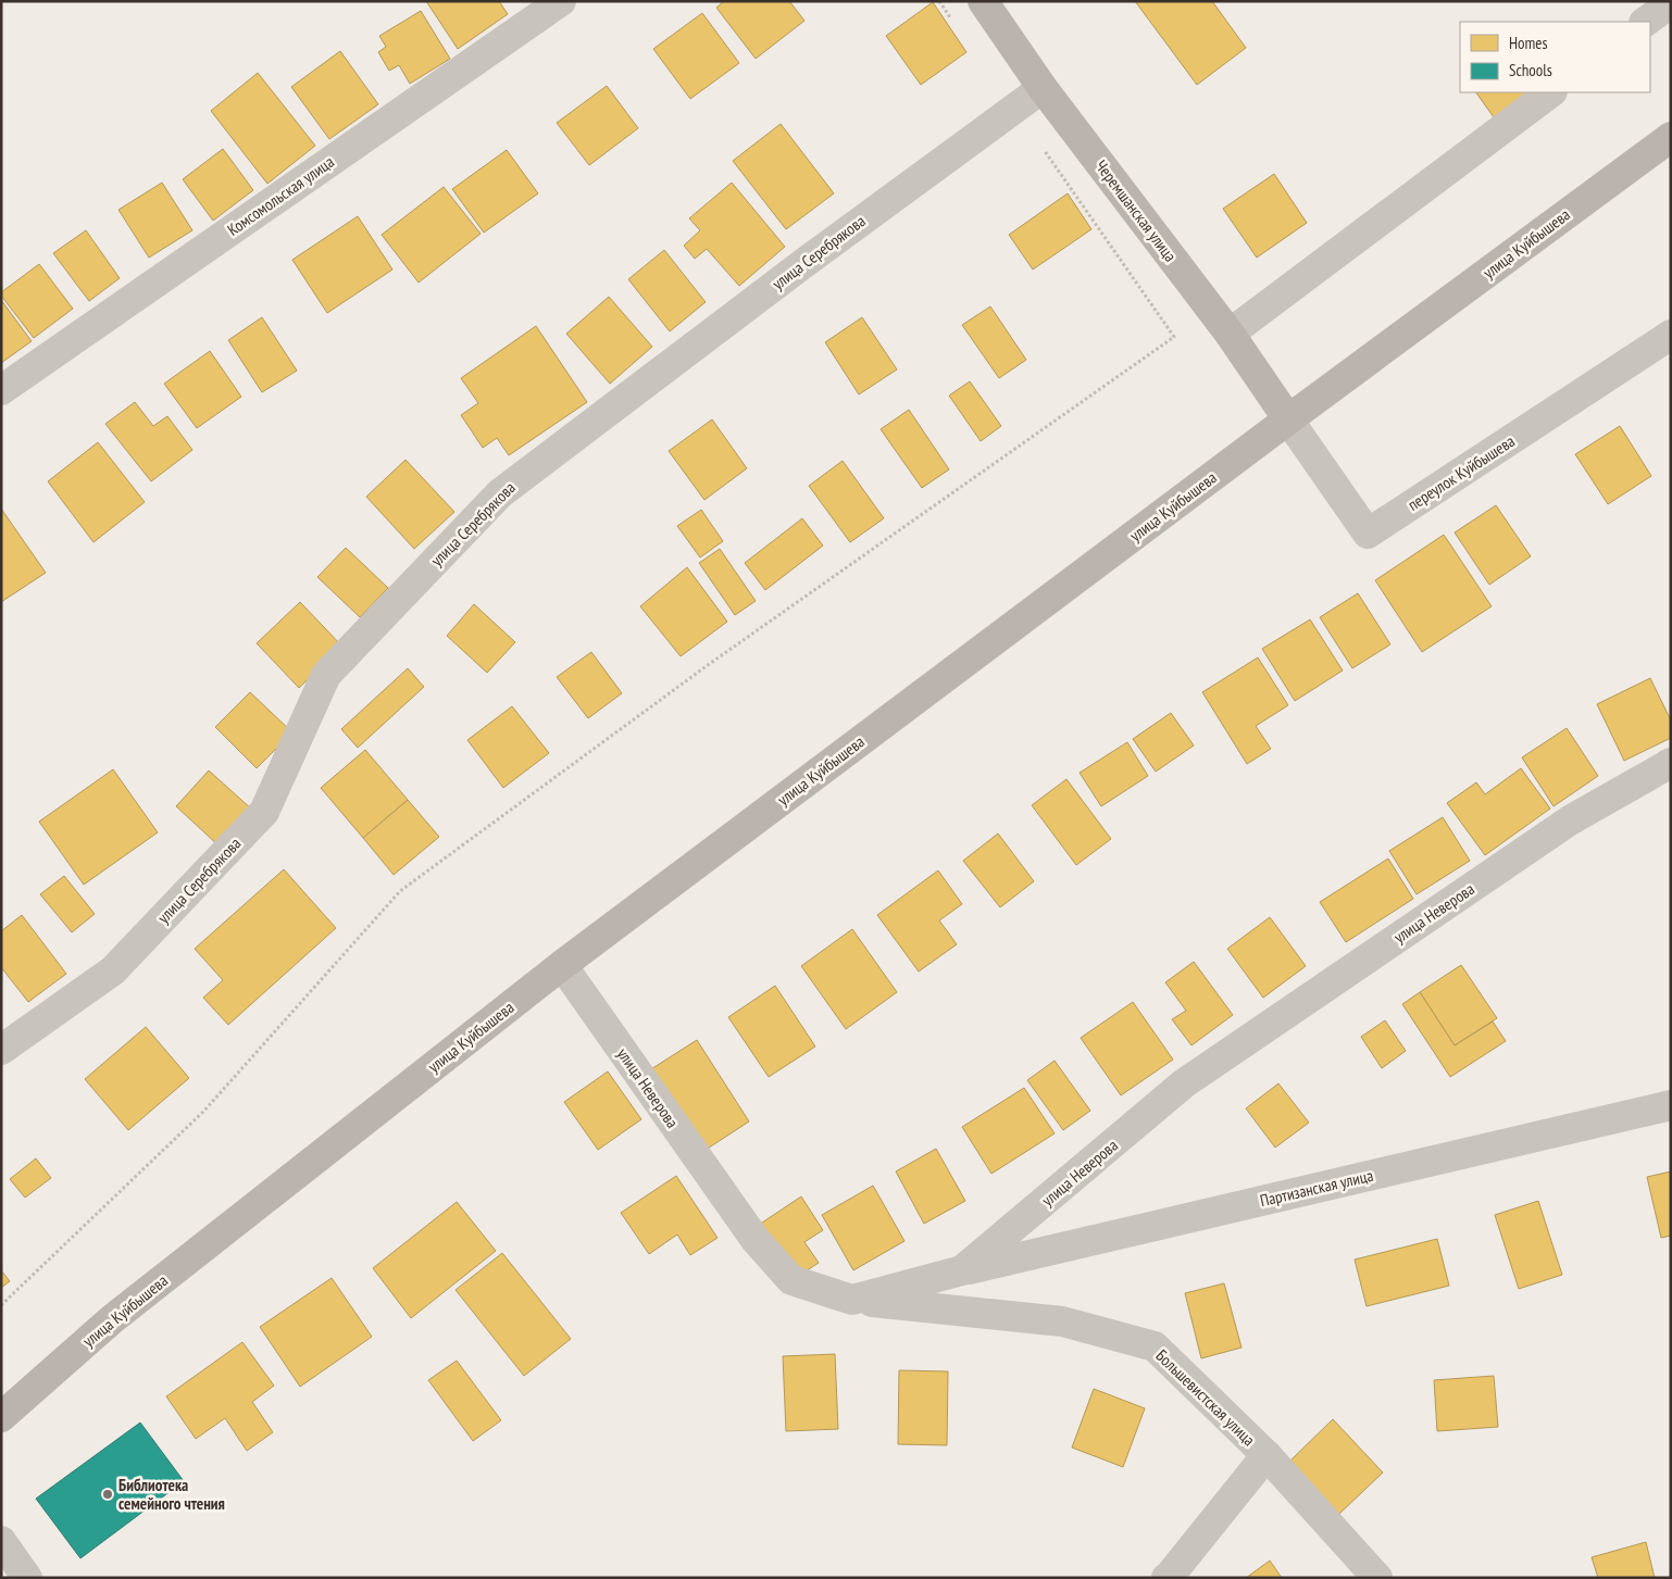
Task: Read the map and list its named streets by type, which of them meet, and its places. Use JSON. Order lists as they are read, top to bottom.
{
  "streets": {
    "main road": ["Черемшанская улица", "улица Куйбышева"],
    "street": [
      "Комсомольская улица",
      "улица Серебрякова",
      "переулок Куйбышева",
      "улица Неверова",
      "Партизанская улица",
      "Большевистская улица"
    ]
  },
  "crossings": [
    ["Черемшанская улица", "улица Куйбышева"],
    ["Черемшанская улица", "улица Серебрякова"],
    ["Черемшанская улица", "переулок Куйбышева"],
    ["улица Куйбышева", "переулок Куйбышева"],
    ["улица Куйбышева", "улица Неверова"],
    ["улица Неверова", "Партизанская улица"],
    ["улица Неверова", "Большевистская улица"]
  ],
  "places": ["Библиотека семейного чтения"],
  "legend": ["Homes", "Schools"]
}
